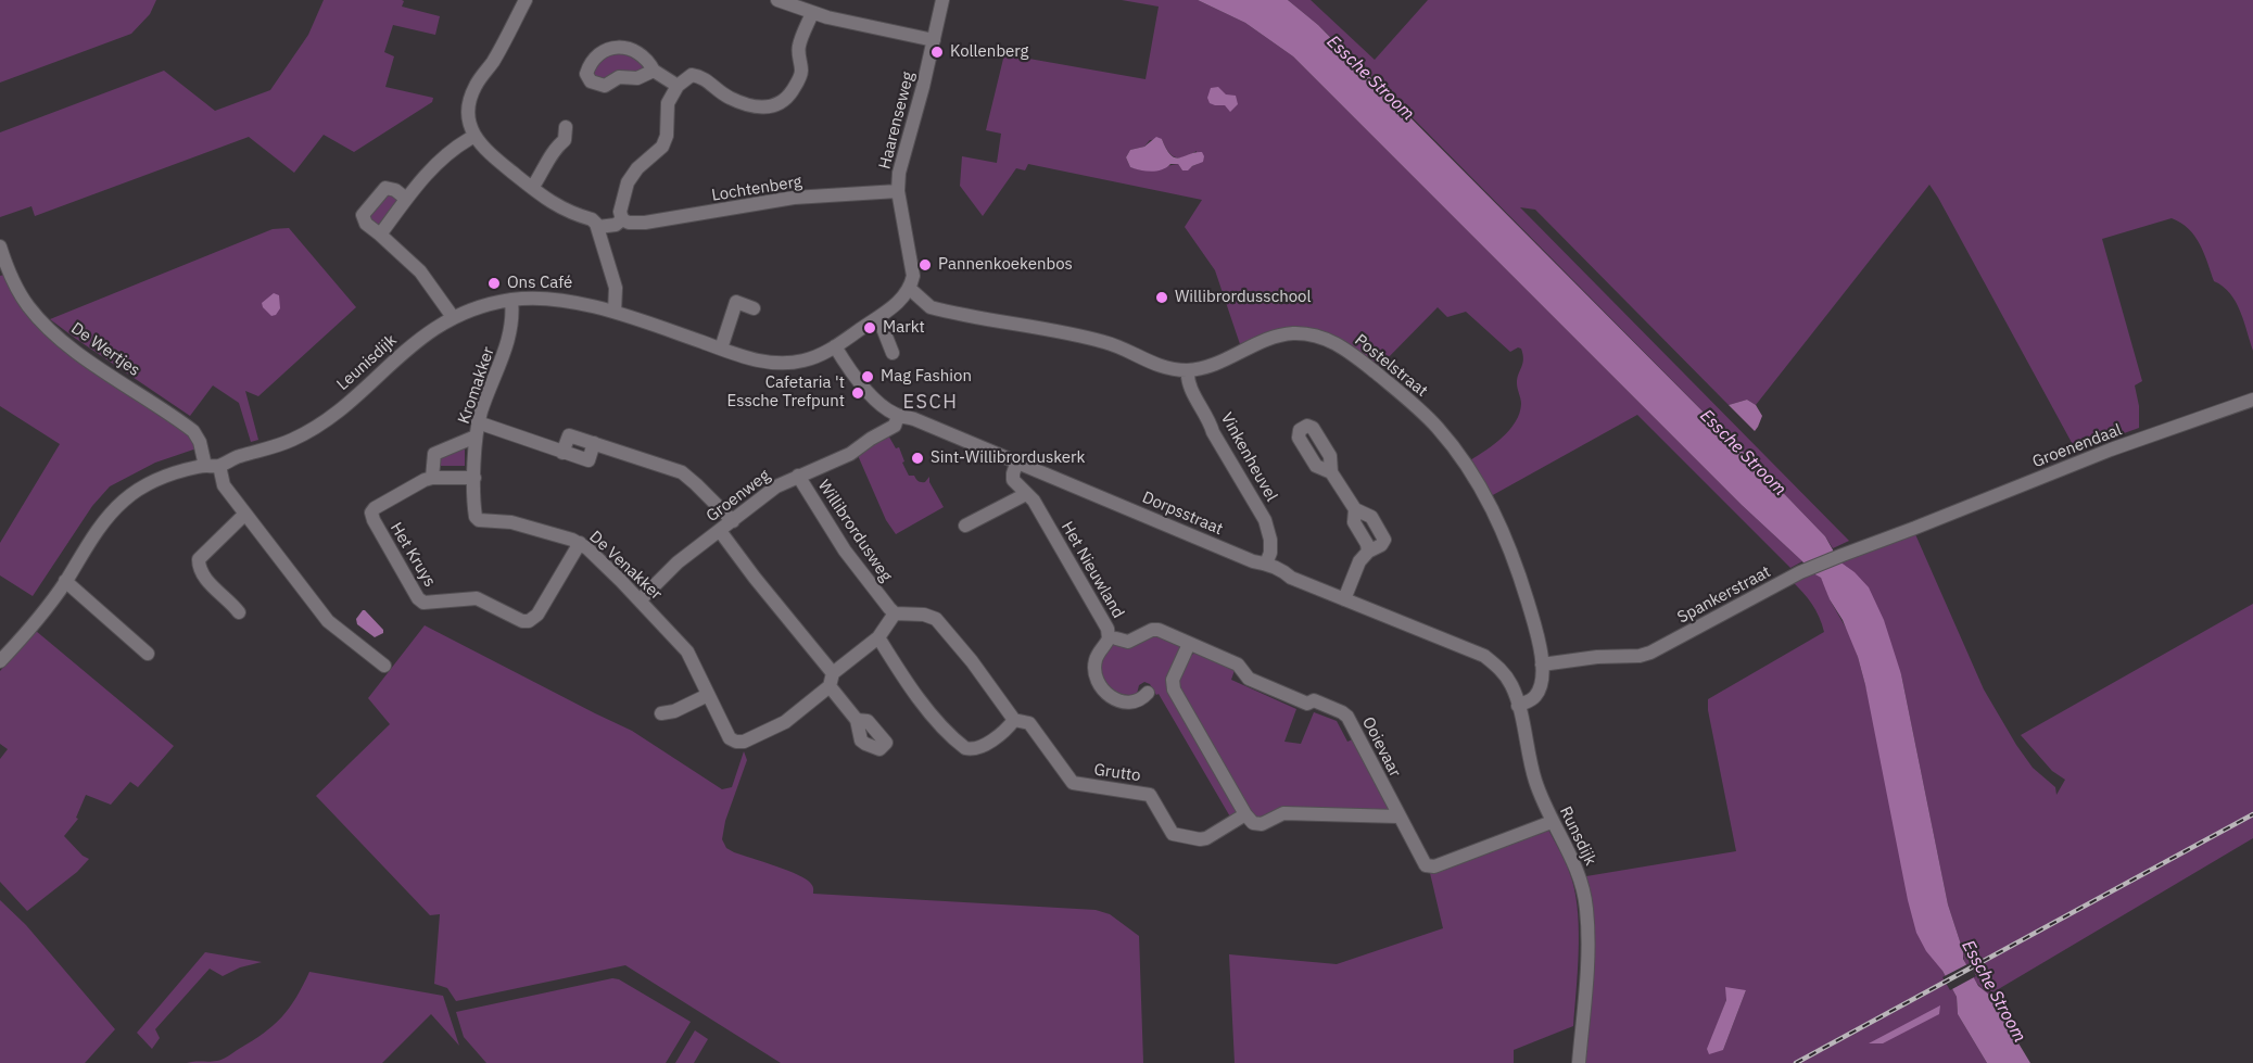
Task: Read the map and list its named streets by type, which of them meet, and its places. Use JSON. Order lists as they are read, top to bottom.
{
  "streets": {
    "street": [
      "Haarenseweg",
      "Lochtenberg",
      "De Wertjes",
      "Leunisdijk",
      "Postelstraat",
      "Kromakker",
      "Groenendaal",
      "Vinkenheuvel",
      "Groenweg",
      "Dorpsstraat",
      "Willibrordusweg",
      "Het Kruys",
      "De Venakker",
      "Het Nieuwland",
      "Spankerstraat",
      "Ooievaar",
      "Grutto",
      "Runsdijk"
    ]
  },
  "crossings": [
    ["Haarenseweg", "Lochtenberg"],
    ["Haarenseweg", "Postelstraat"],
    ["De Wertjes", "Leunisdijk"],
    ["Leunisdijk", "Kromakker"],
    ["Leunisdijk", "Dorpsstraat"],
    ["Postelstraat", "Vinkenheuvel"],
    ["Postelstraat", "Dorpsstraat"],
    ["Postelstraat", "Spankerstraat"],
    ["Postelstraat", "Runsdijk"],
    ["Kromakker", "De Venakker"],
    ["Groenendaal", "Spankerstraat"],
    ["Vinkenheuvel", "Dorpsstraat"],
    ["Groenweg", "Dorpsstraat"],
    ["Groenweg", "Willibrordusweg"],
    ["Groenweg", "De Venakker"],
    ["Dorpsstraat", "Het Nieuwland"],
    ["Dorpsstraat", "Runsdijk"],
    ["Het Kruys", "De Venakker"],
    ["Ooievaar", "Runsdijk"]
  ],
  "districts": ["ESCH"],
  "water": ["Essche Stroom"],
  "places": [
    "Kollenberg",
    "Pannenkoekenbos",
    "Ons Café",
    "Willibrordusschool",
    "Markt",
    "Mag Fashion",
    "Cafetaria 't Essche Trefpunt",
    "Sint-Willibrorduskerk"
  ]
}
